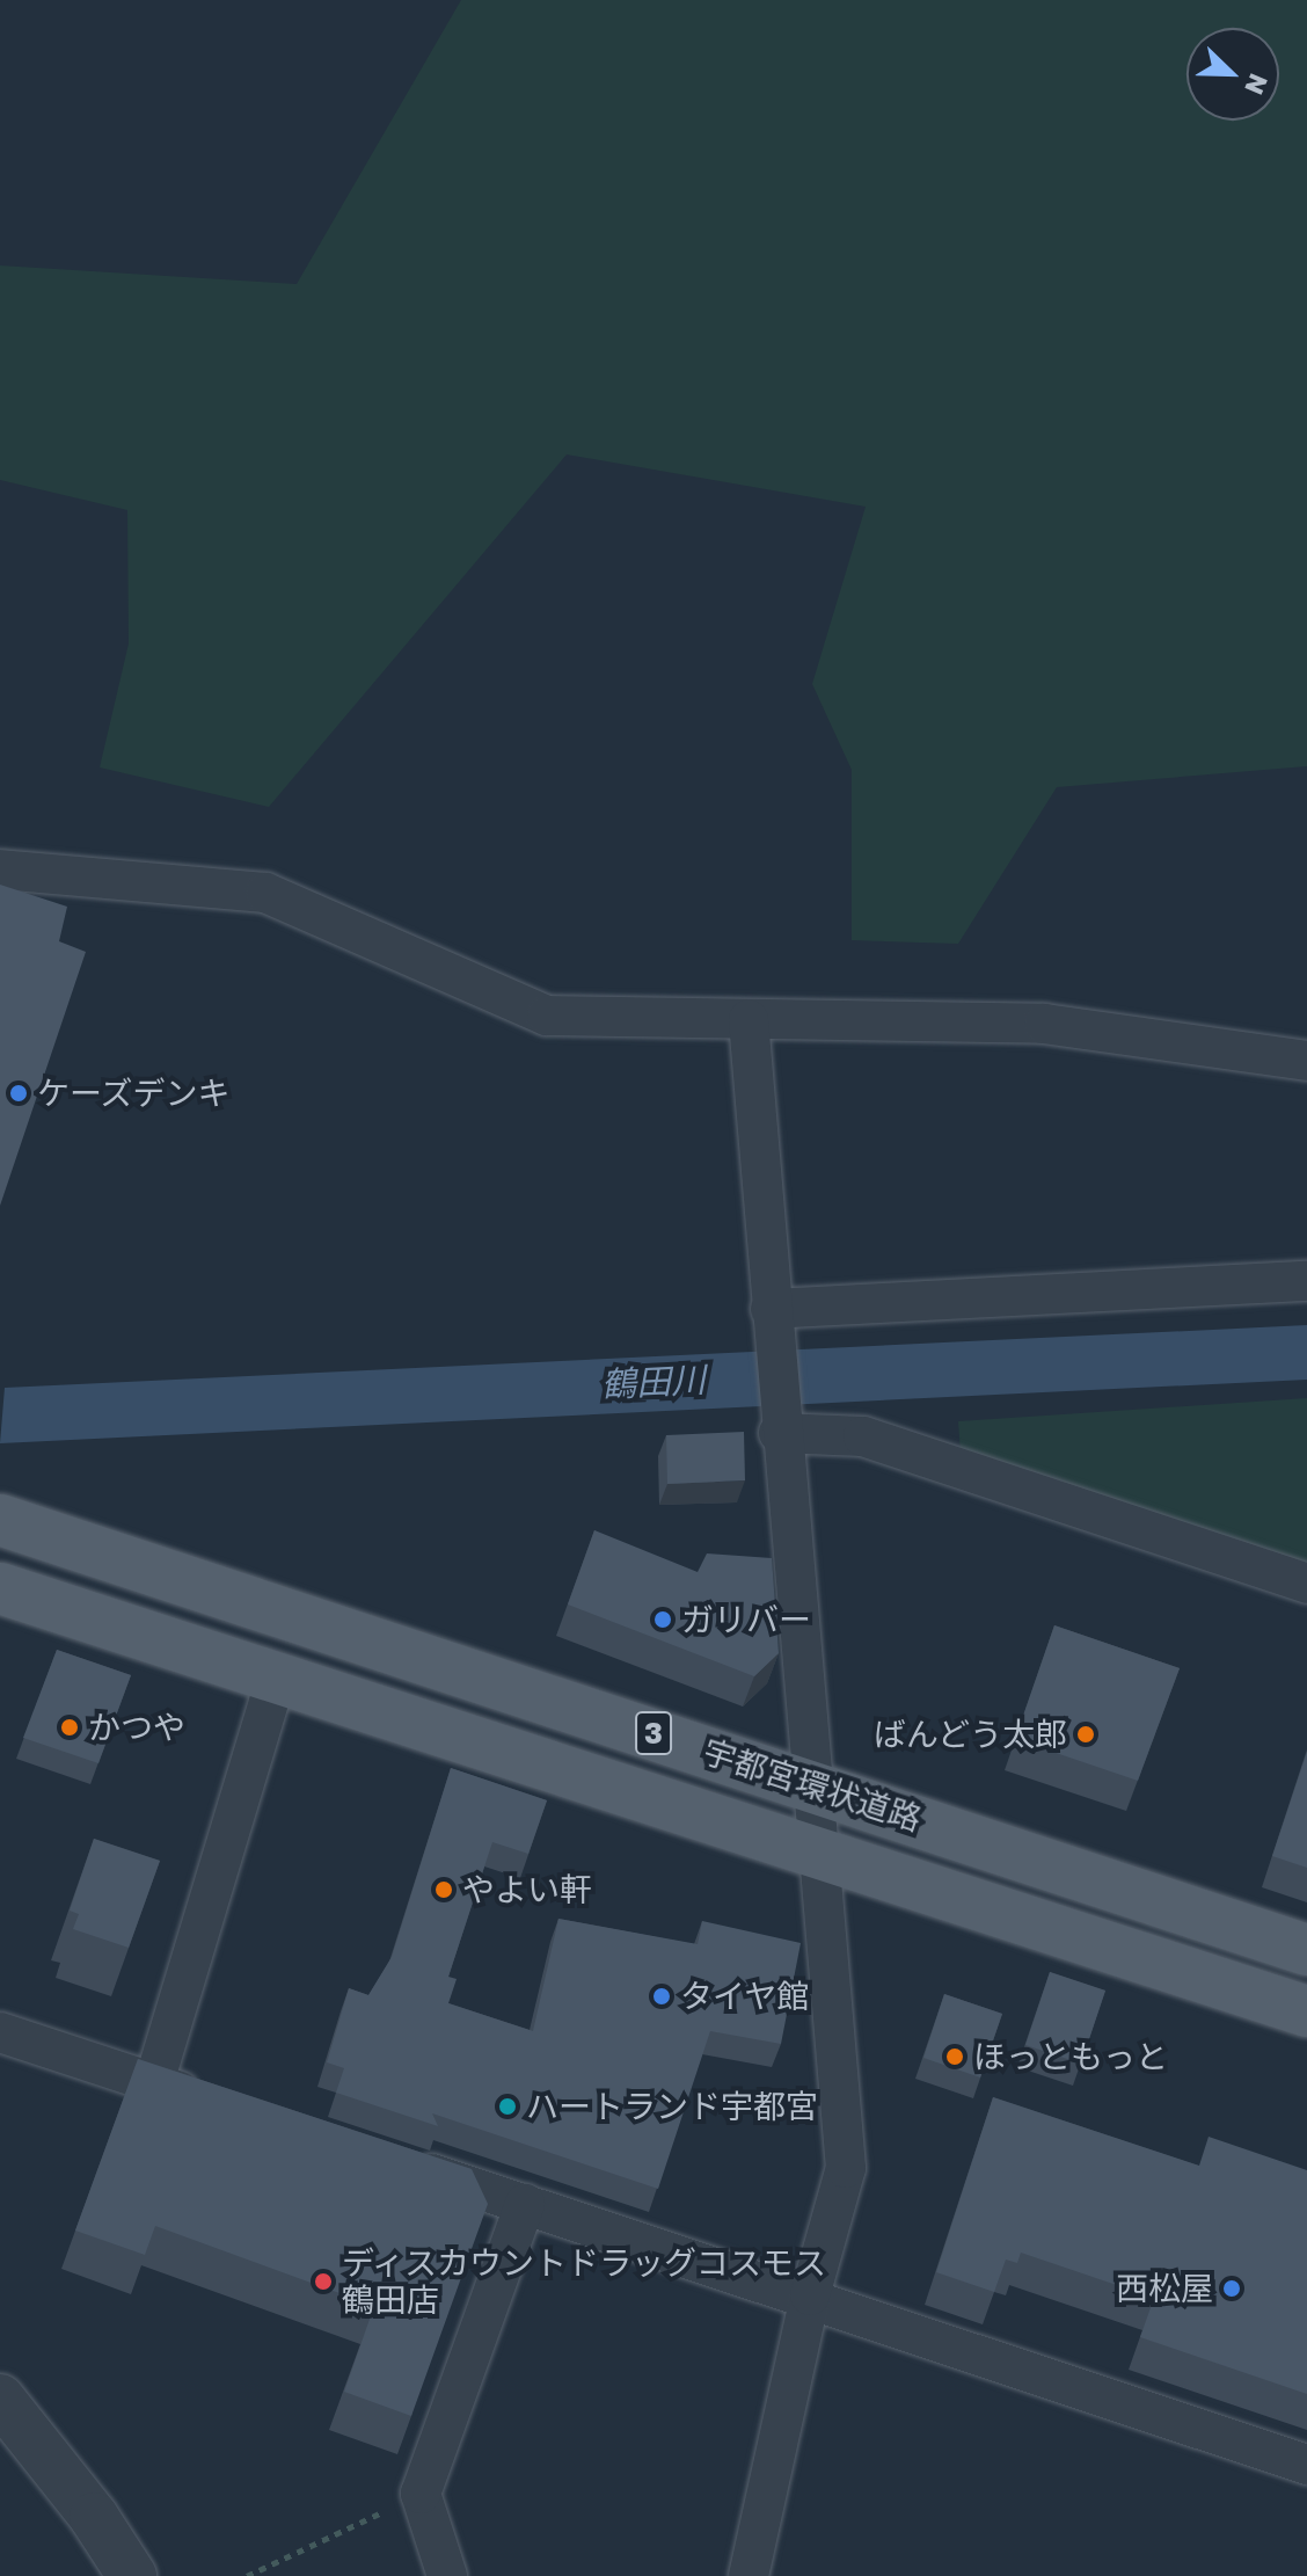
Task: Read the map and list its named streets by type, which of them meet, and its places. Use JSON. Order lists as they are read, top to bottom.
{
  "streets": {
    "main road": ["3", "宇都宮環状道路"]
  },
  "water": ["鶴田川"],
  "places": [
    "ケーズデンキ",
    "ガリバー",
    "かつや",
    "ばんどう太郎",
    "やよい軒",
    "タイヤ館",
    "ほっともっと",
    "ハートランド宇都宮",
    "ディスカウントドラッグコスモス 鶴田店",
    "西松屋"
  ],
  "north": "bottom right"
}
